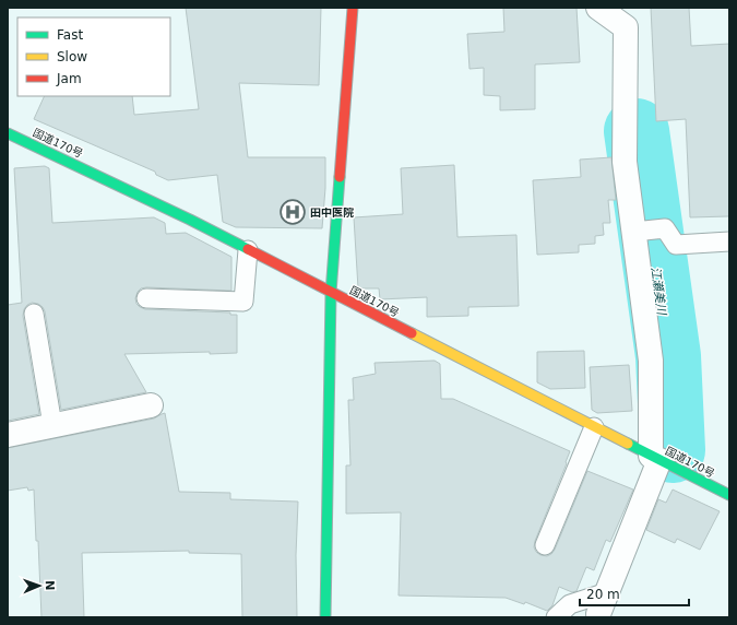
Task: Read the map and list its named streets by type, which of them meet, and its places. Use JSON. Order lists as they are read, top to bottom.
{
  "streets": {
    "main road": ["国道170号"]
  },
  "water": ["江瀬美川"],
  "places": {
    "hospital": ["田中医院"]
  },
  "legend": ["Fast", "Slow", "Jam"],
  "scale_bar": "20 m",
  "north": "right"
}
